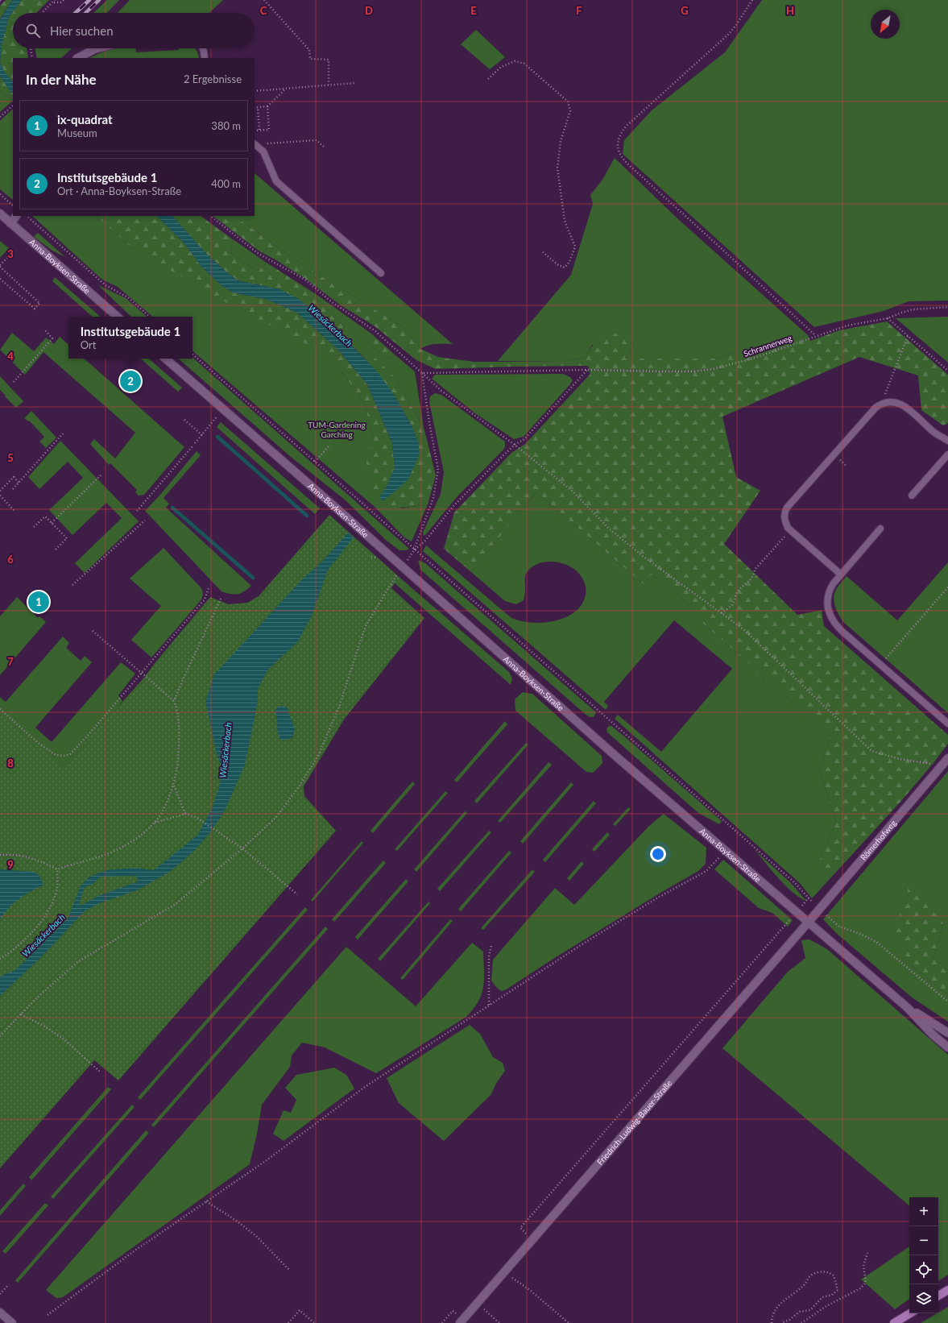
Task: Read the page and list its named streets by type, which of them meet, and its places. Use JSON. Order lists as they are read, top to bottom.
{
  "streets": {
    "street": ["Anna-Boyksen-Straße", "Römerhofweg", "Friedrich-Ludwig-Bauer-Straße"],
    "path": ["Schrannerweg"]
  },
  "crossings": [
    ["Anna-Boyksen-Straße", "Römerhofweg"],
    ["Anna-Boyksen-Straße", "Friedrich-Ludwig-Bauer-Straße"],
    ["Römerhofweg", "Friedrich-Ludwig-Bauer-Straße"]
  ],
  "water": ["Wiesäckerbach"],
  "parks": ["TUM-Gardening Garching"],
  "north": "bottom left",
  "page": {
    "search": "Hier suchen",
    "heading": ["In der Nähe", "2 Ergebnisse"],
    "list": [
      {
        "mark": "1",
        "name": "ix-quadrat",
        "note": "Museum",
        "value": "380 m"
      },
      {
        "mark": "2",
        "name": "Institutsgebäude 1",
        "note": "Ort · Anna-Boyksen-Straße",
        "value": "400 m"
      }
    ],
    "popup": ["Institutsgebäude 1", "Ort"],
    "pins": ["2", "1"],
    "map_buttons": ["+", "−"]
  },
  "grid": {
    "columns": [
      "C",
      "D",
      "E",
      "F",
      "G",
      "H"
    ],
    "rows": [
      "3",
      "4",
      "5",
      "6",
      "7",
      "8",
      "9"
    ]
  }
}
